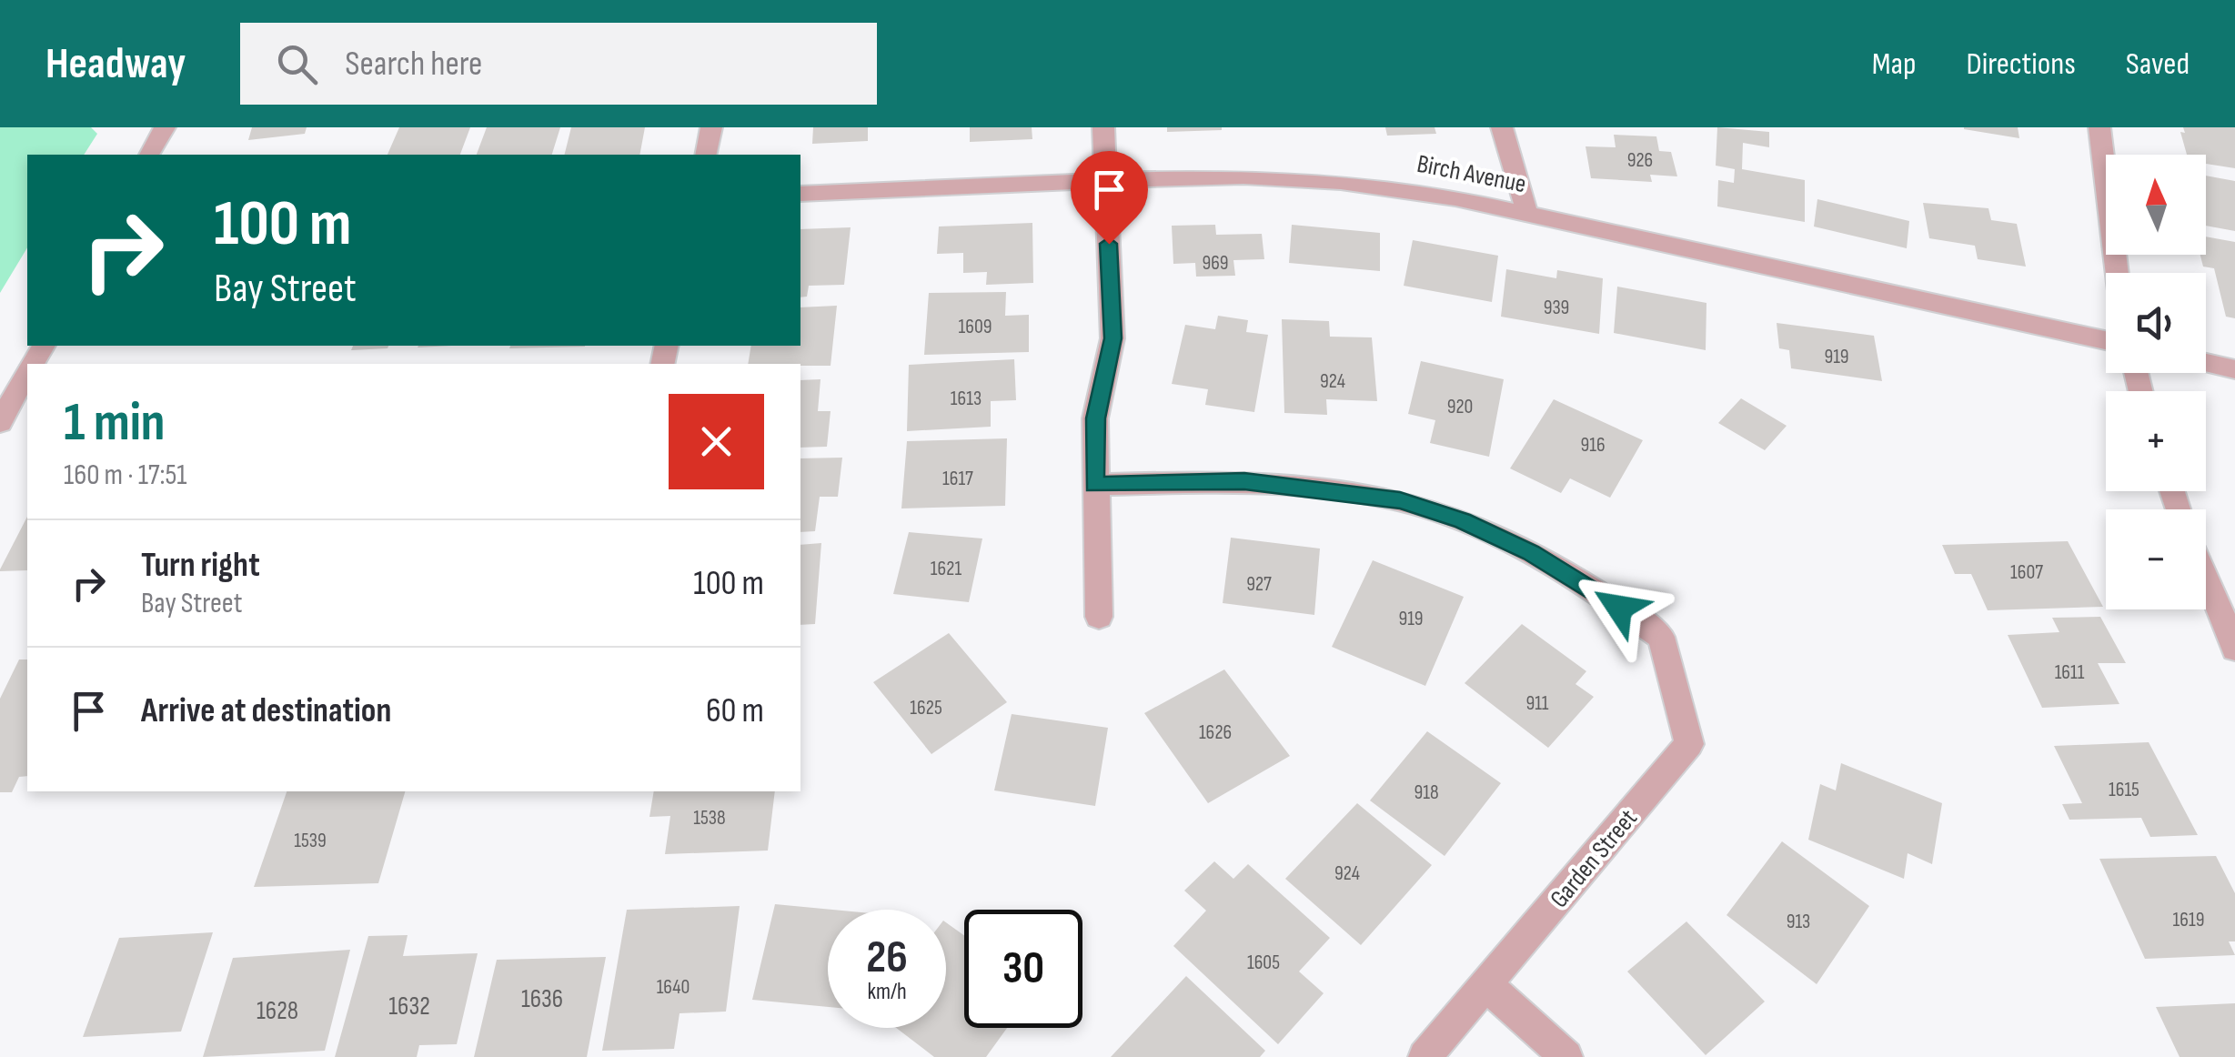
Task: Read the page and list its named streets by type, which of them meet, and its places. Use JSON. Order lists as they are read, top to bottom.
{
  "streets": {
    "street": ["Birch Avenue", "Garden Street"]
  },
  "house_numbers": [
    "926",
    "969",
    "939",
    "1609",
    "919",
    "924",
    "1613",
    "920",
    "916",
    "1617",
    "1621",
    "1607",
    "927",
    "919",
    "1611",
    "911",
    "1625",
    "1626",
    "1615",
    "918",
    "1538",
    "1539",
    "924",
    "1619",
    "913",
    "1605",
    "1640",
    "1636",
    "1632",
    "1628"
  ],
  "north": "top",
  "page": {
    "header": "Headway",
    "search": "Search here",
    "nav": ["Map", "Directions", "Saved"],
    "map_buttons": ["+", "−"],
    "turn": ["100 m", "Bay Street"],
    "heading": ["1 min", "160 m · 17:51"],
    "list": [
      {
        "name": "Turn right",
        "note": "Bay Street",
        "value": "100 m"
      },
      {
        "name": "Arrive at destination",
        "value": "60 m"
      }
    ],
    "speed": "26 km/h",
    "limit": "30"
  }
}
